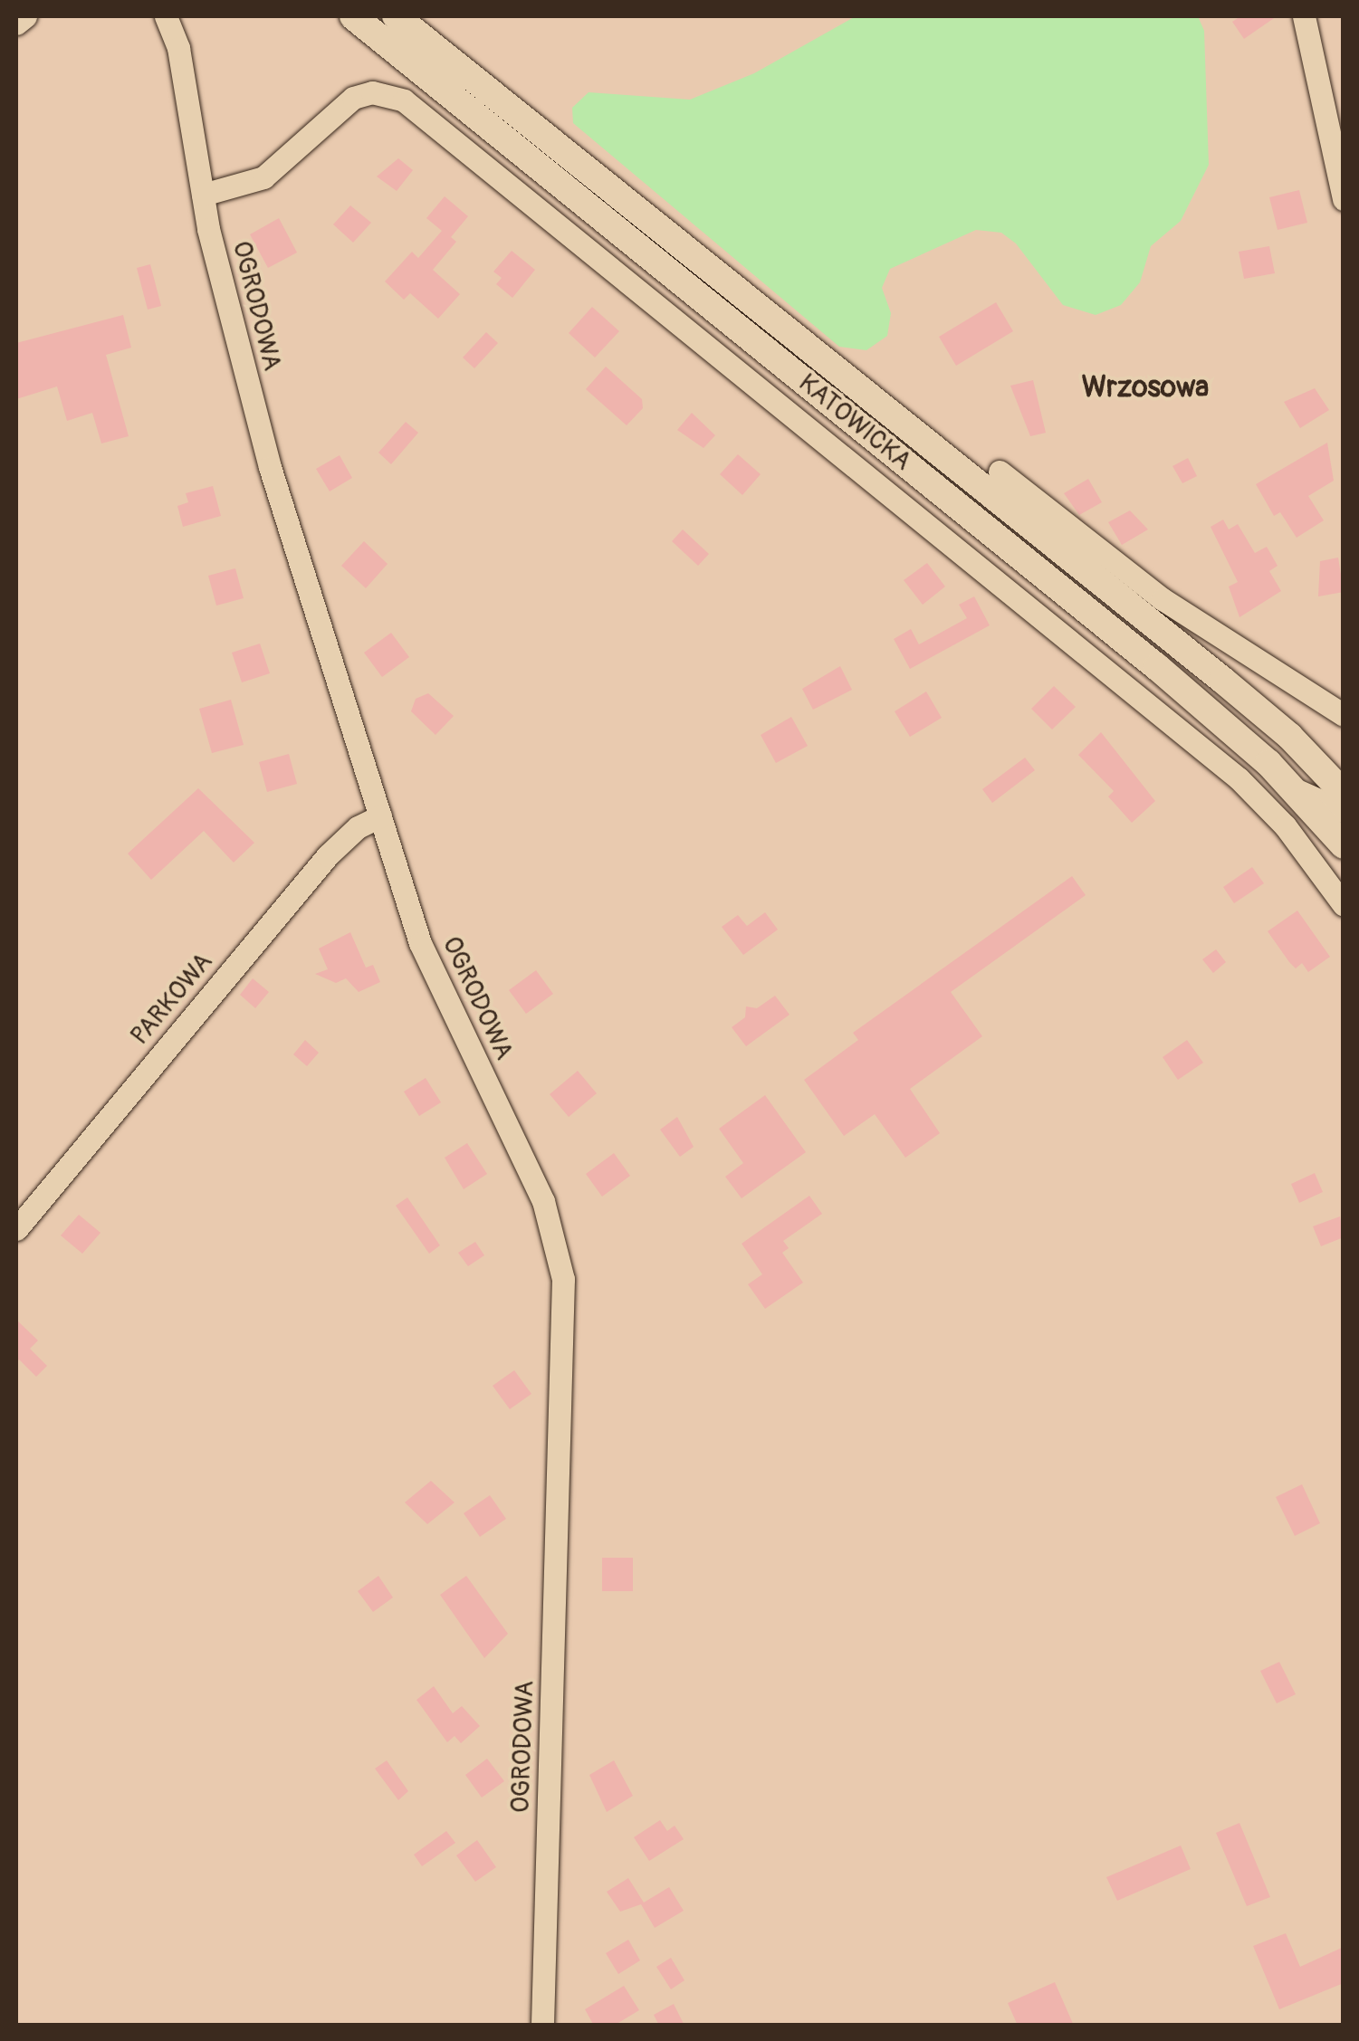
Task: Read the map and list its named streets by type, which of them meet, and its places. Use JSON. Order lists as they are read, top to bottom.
{
  "streets": {
    "main road": ["KATOWICKA"],
    "street": ["OGRODOWA", "PARKOWA"]
  },
  "crossings": [
    ["OGRODOWA", "PARKOWA"]
  ],
  "districts": ["Wrzosowa"]
}
